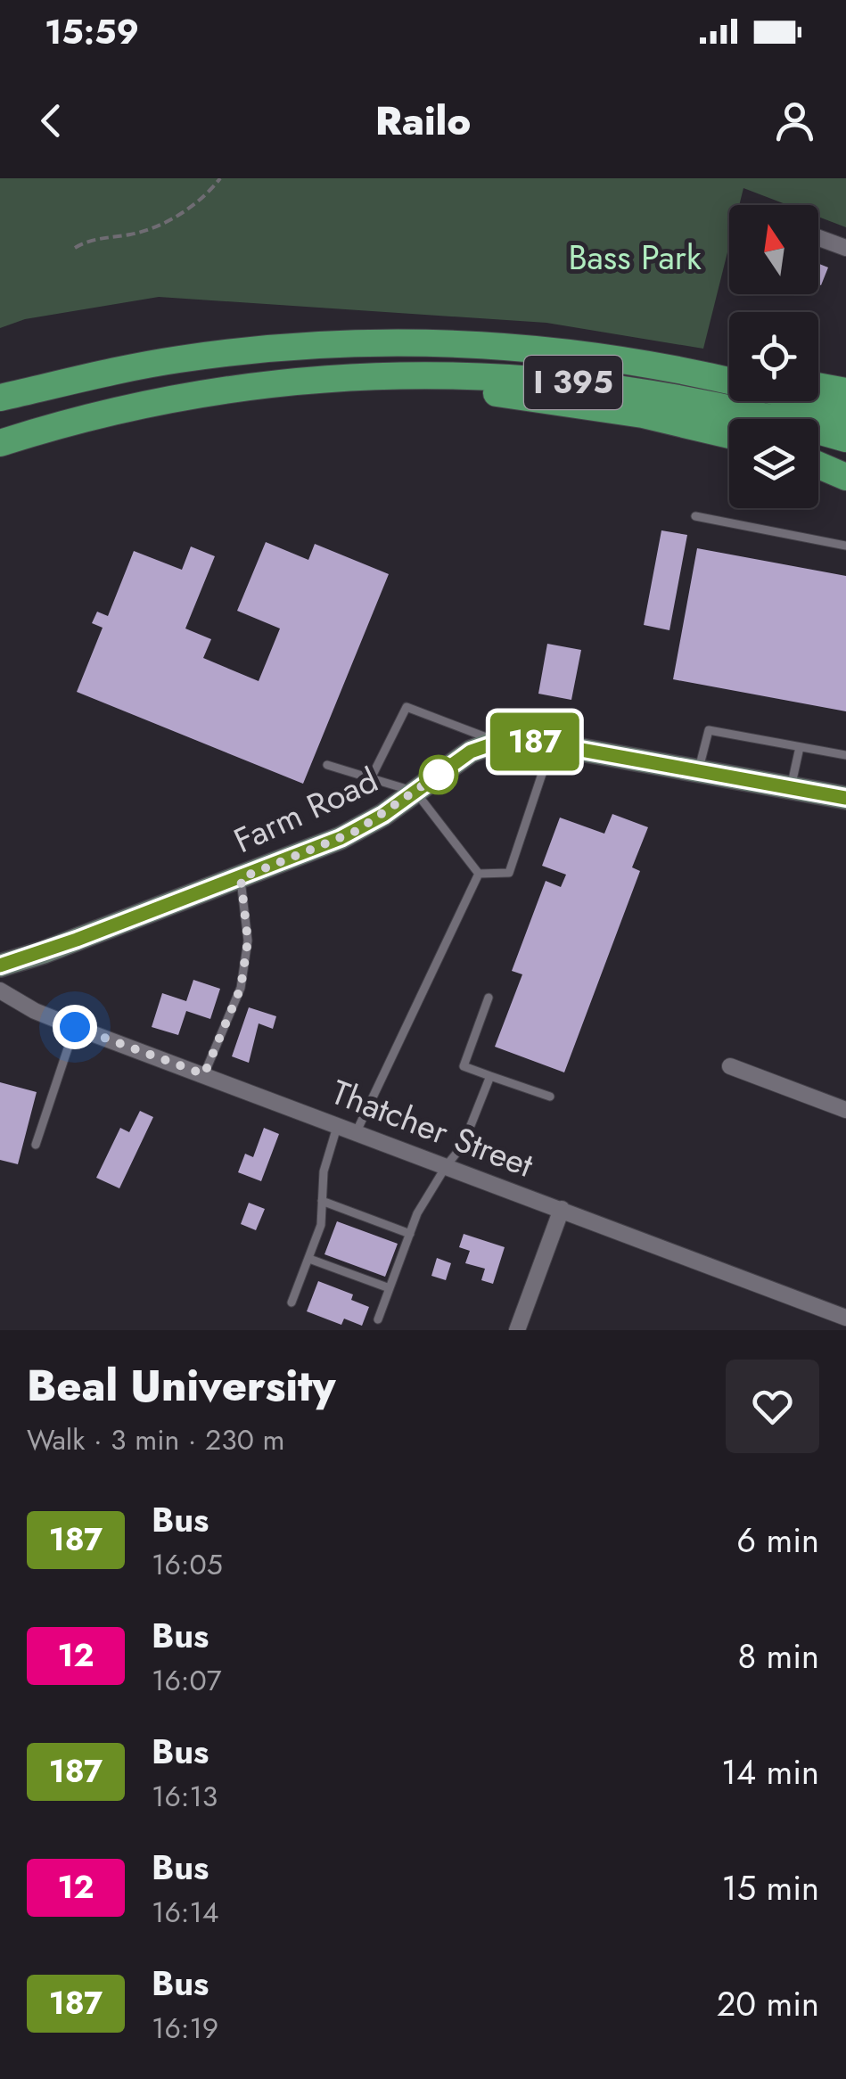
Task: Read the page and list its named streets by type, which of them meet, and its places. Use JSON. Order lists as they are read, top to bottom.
{
  "streets": {
    "highway": ["I 395"],
    "street": ["Farm Road", "Thatcher Street"]
  },
  "parks": ["Bass Park"],
  "lines": ["bus line 187"],
  "north": "top",
  "page": {
    "status": "15:59",
    "header": "Railo",
    "on_map": "187",
    "heading": ["Beal University", "Walk · 3 min · 230 m"],
    "list": [
      {
        "mark": "187",
        "name": "Bus",
        "note": "16:05",
        "value": "6 min"
      },
      {
        "mark": "12",
        "name": "Bus",
        "note": "16:07",
        "value": "8 min"
      },
      {
        "mark": "187",
        "name": "Bus",
        "note": "16:13",
        "value": "14 min"
      },
      {
        "mark": "12",
        "name": "Bus",
        "note": "16:14",
        "value": "15 min"
      },
      {
        "mark": "187",
        "name": "Bus",
        "note": "16:19",
        "value": "20 min"
      }
    ]
  }
}
